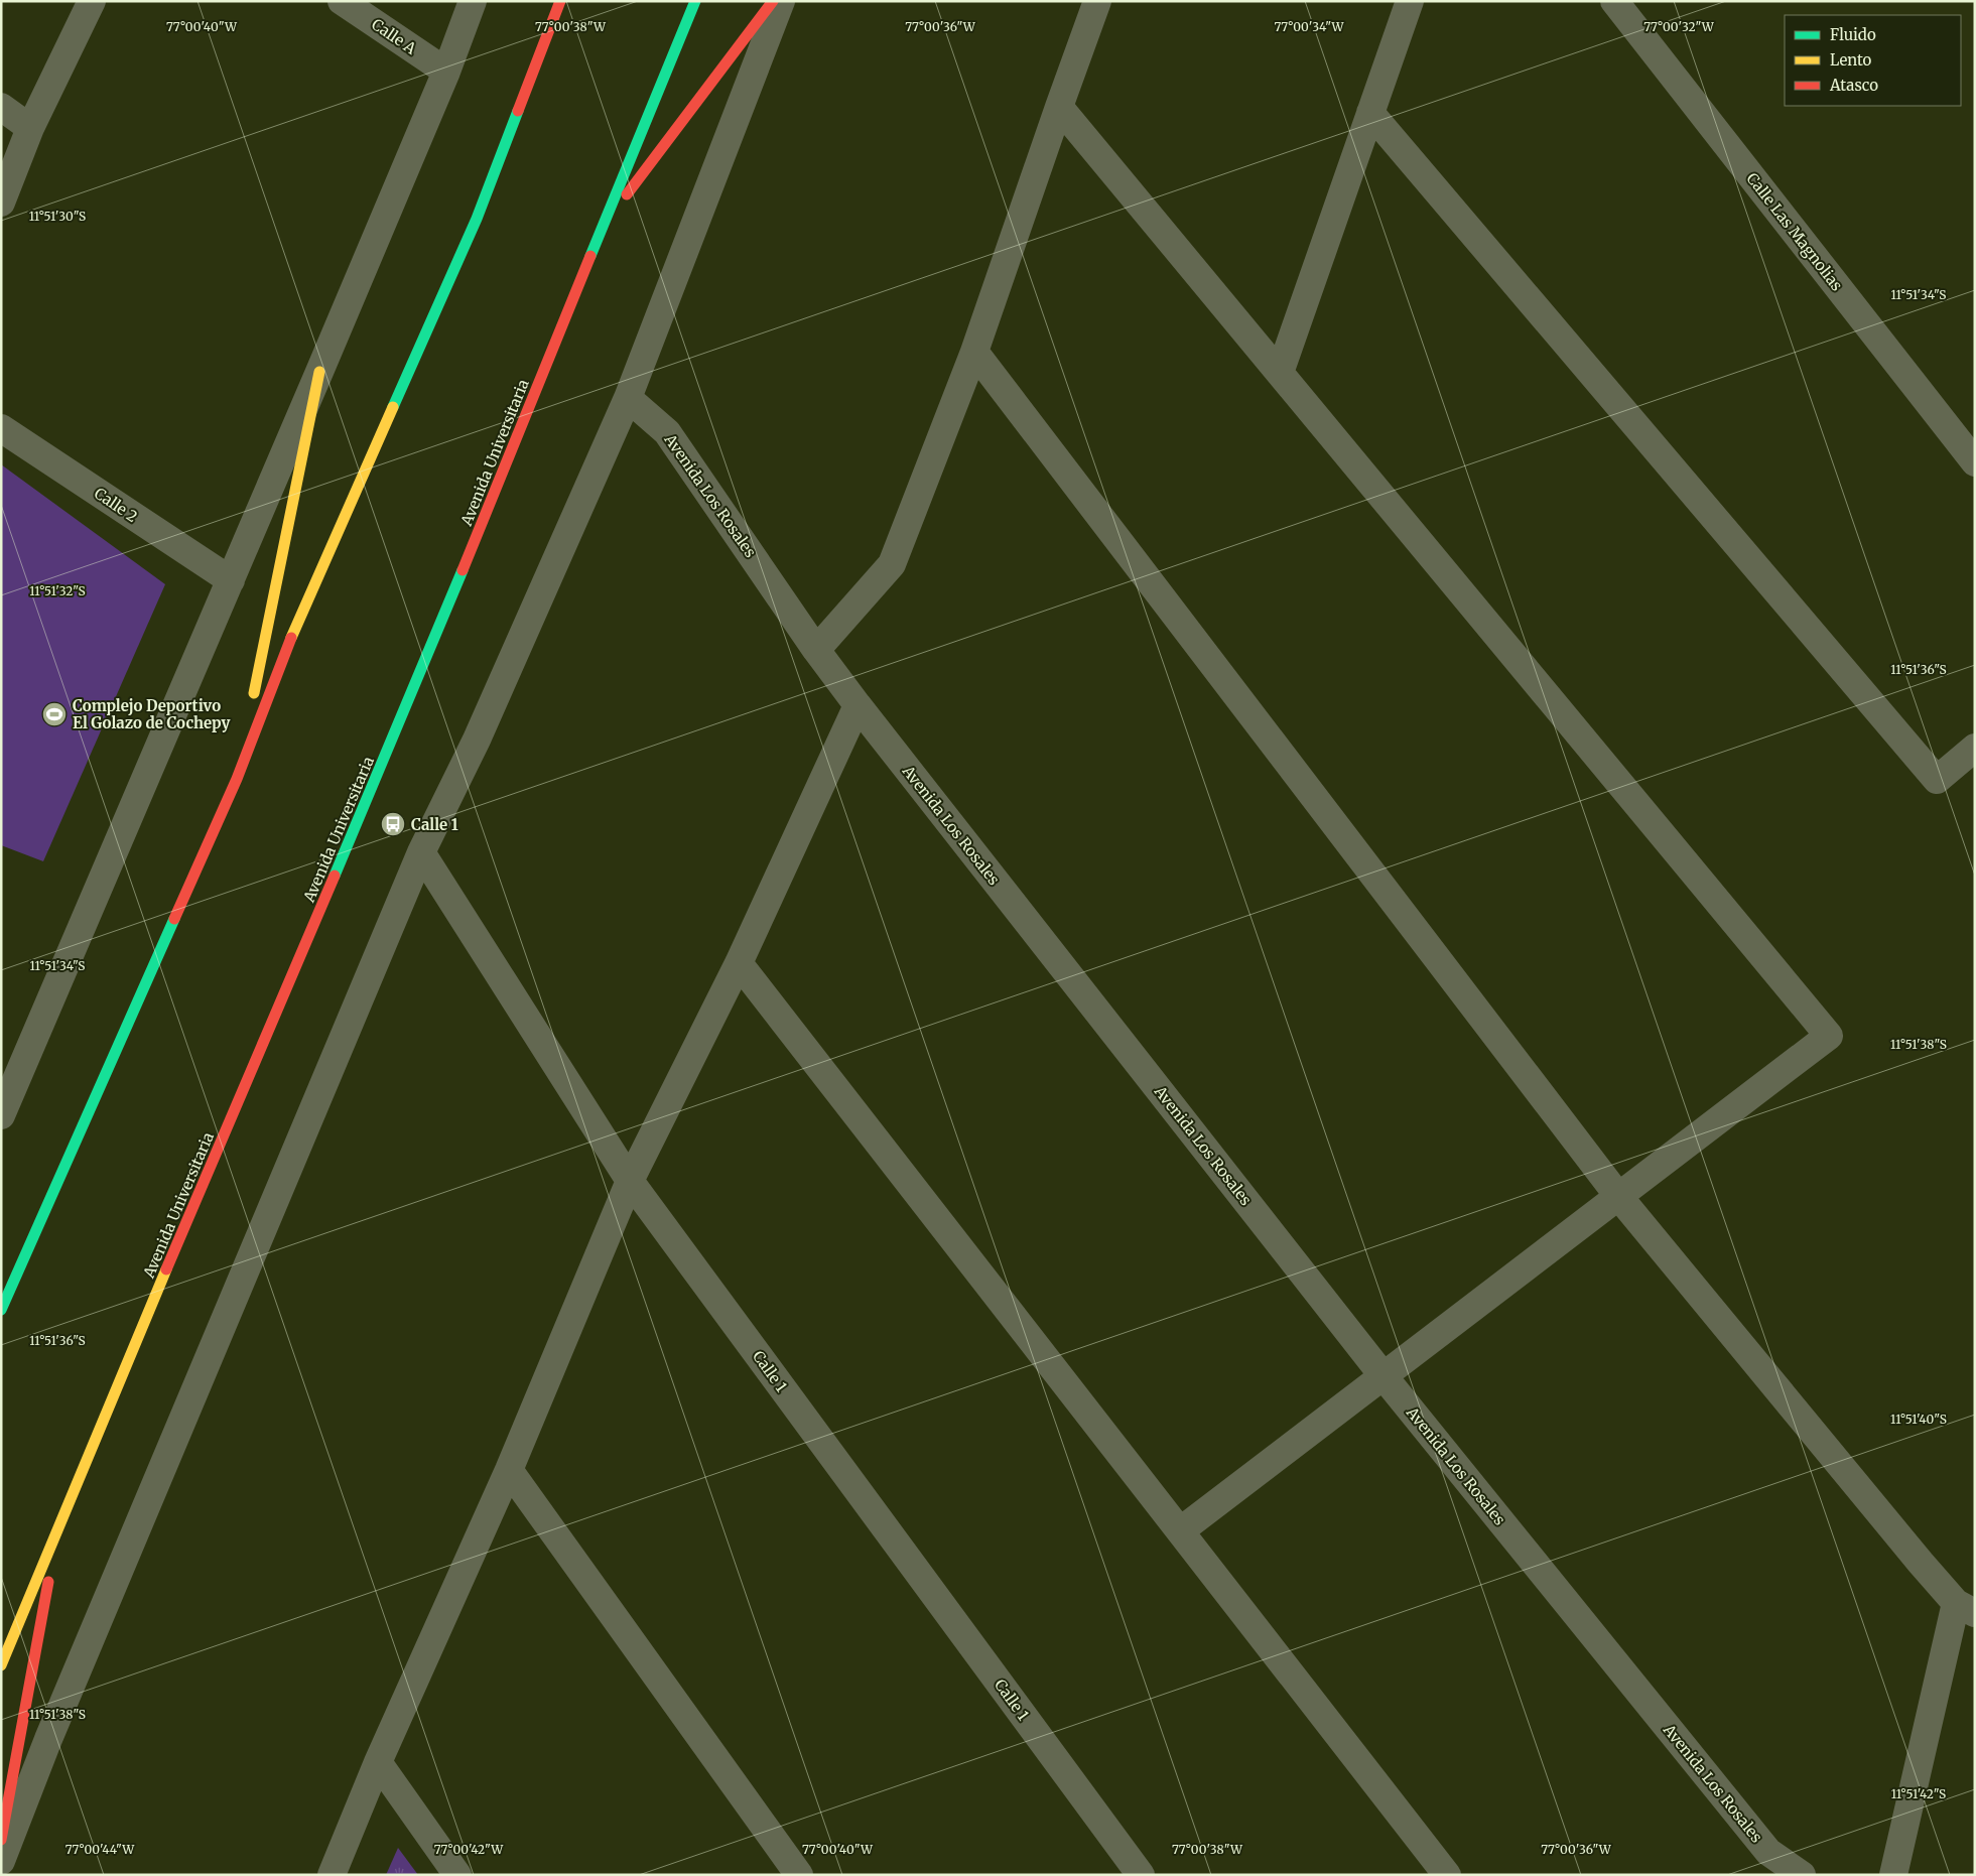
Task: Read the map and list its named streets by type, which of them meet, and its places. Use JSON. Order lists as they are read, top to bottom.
{
  "streets": {
    "street": [
      "Calle A",
      "Calle Las Magnolias",
      "Avenida Universitaria",
      "Avenida Los Rosales",
      "Calle 2",
      "Calle 1"
    ]
  },
  "places": {
    "sports": ["Complejo Deportivo El Golazo de Cochepy"],
    "bus stop": ["Calle 1"]
  },
  "legend": ["Fluido", "Lento", "Atasco"],
  "coordinates": [
    "77°00'32\"W",
    "77°00'40\"W",
    "77°00'38\"W",
    "77°00'36\"W",
    "77°00'34\"W",
    "11°51'30\"S",
    "11°51'34\"S",
    "11°51'32\"S",
    "11°51'36\"S",
    "11°51'38\"S",
    "11°51'40\"S",
    "11°51'42\"S",
    "77°00'44\"W",
    "77°00'42\"W"
  ]
}
